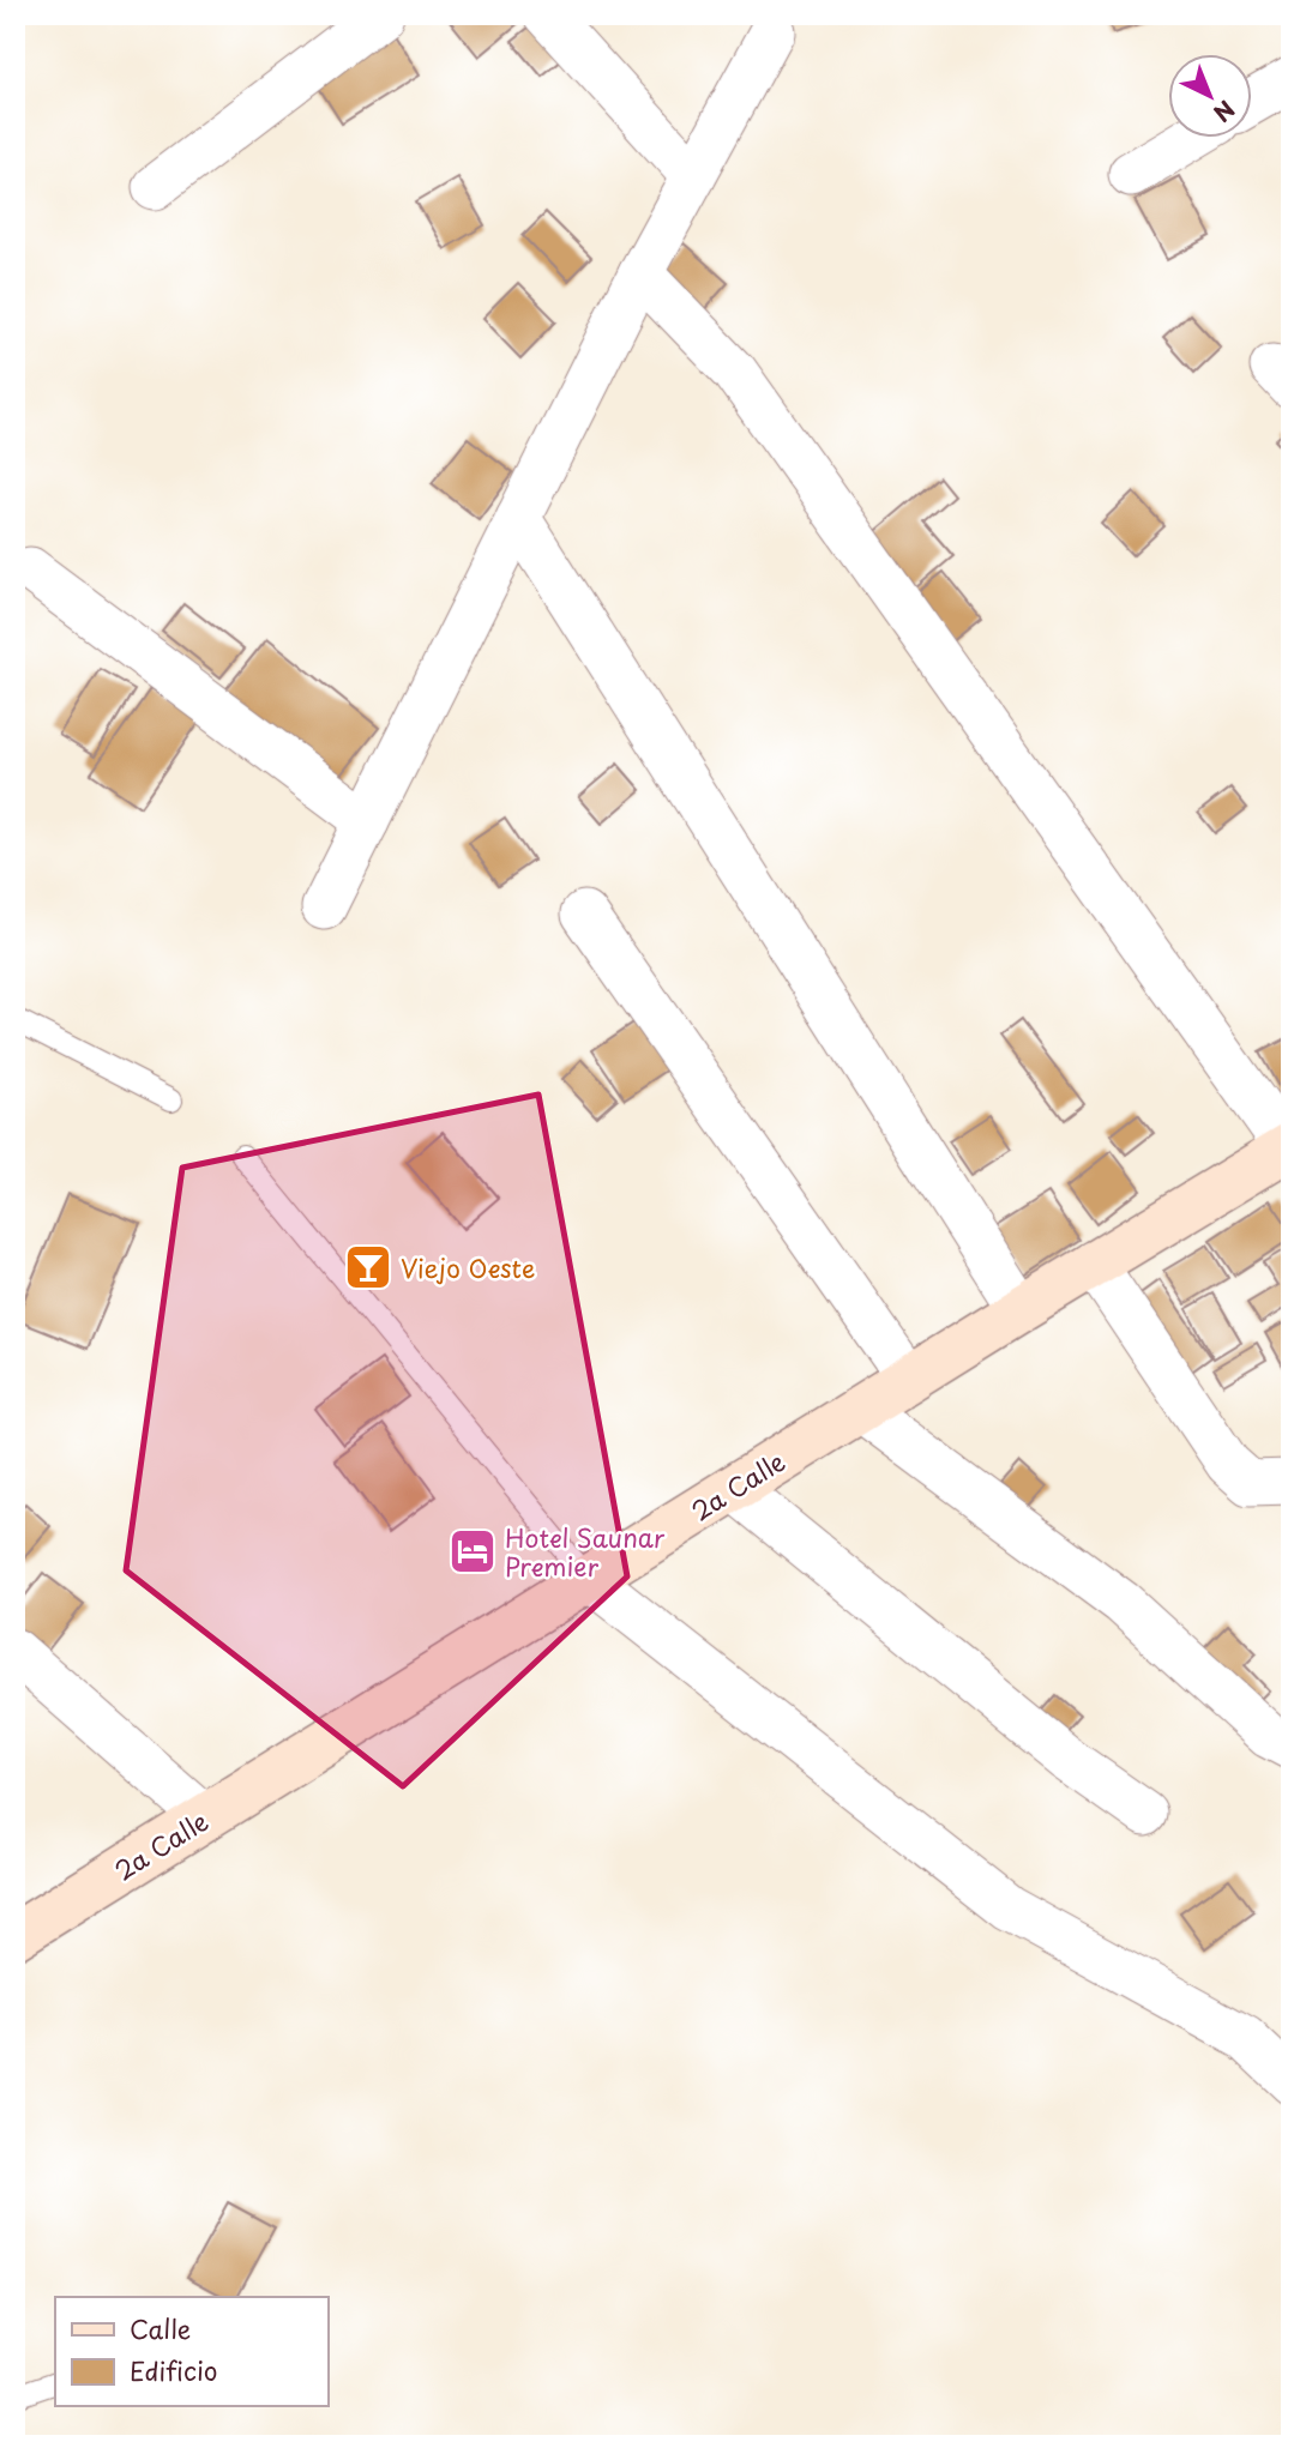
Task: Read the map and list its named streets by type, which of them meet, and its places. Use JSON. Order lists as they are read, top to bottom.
{
  "streets": {
    "main road": ["2a Calle"]
  },
  "places": {
    "bar": ["Viejo Oeste"],
    "hotel": ["Hotel Saunar Premier"]
  },
  "legend": ["Calle", "Edificio"],
  "north": "bottom right"
}
